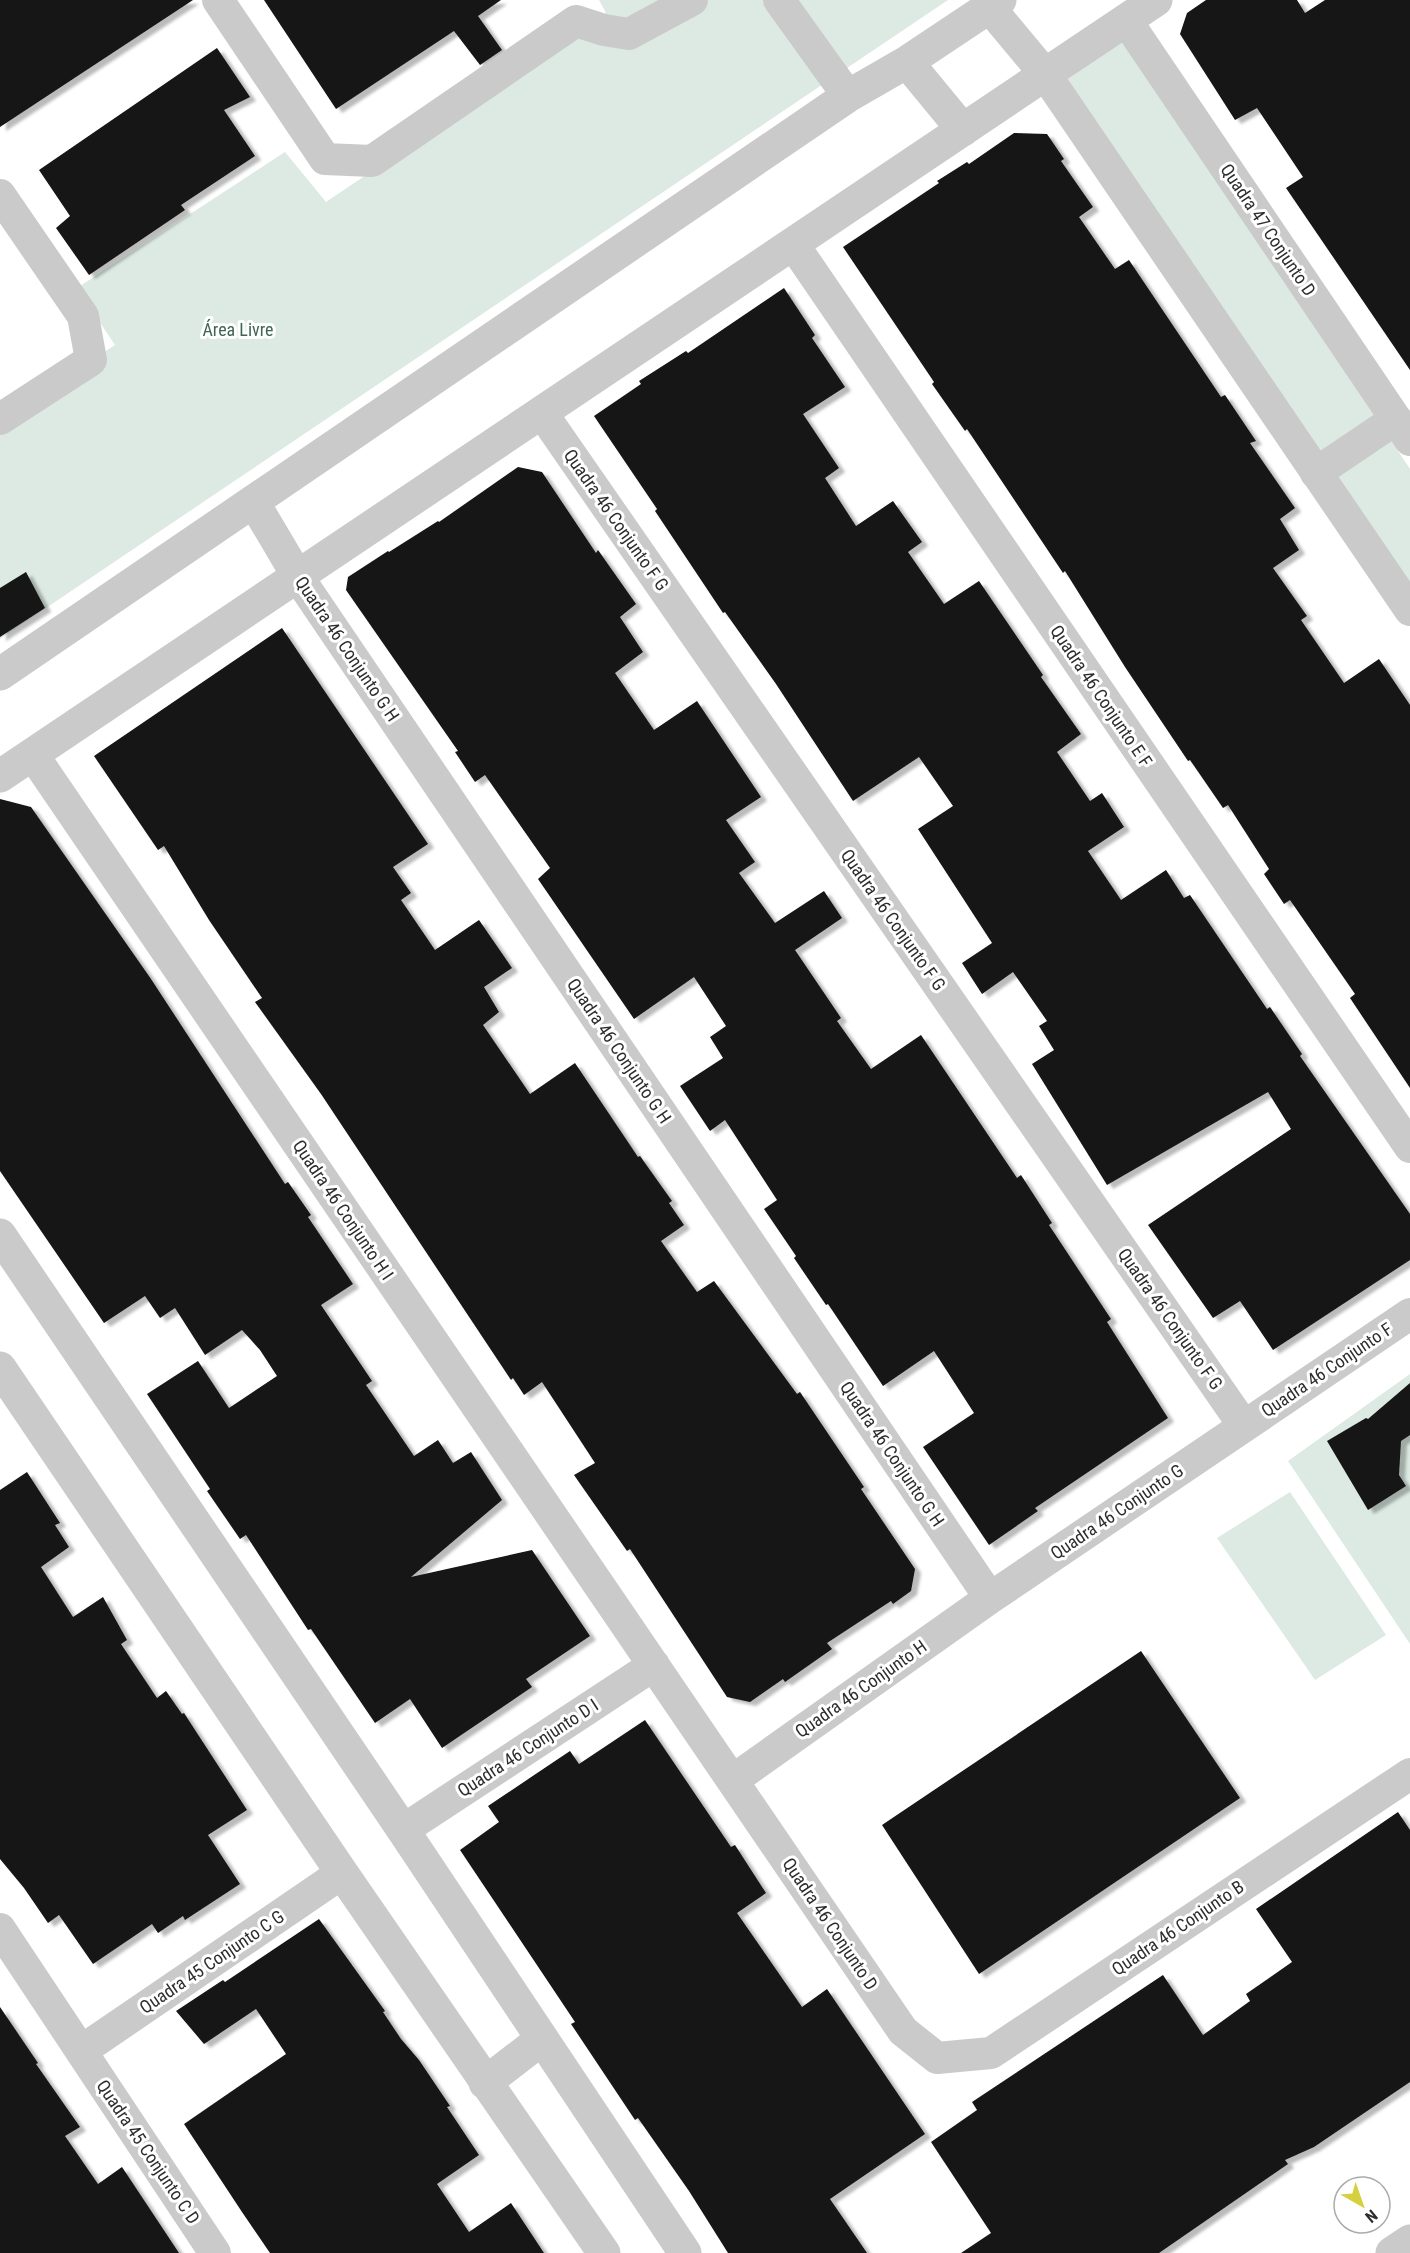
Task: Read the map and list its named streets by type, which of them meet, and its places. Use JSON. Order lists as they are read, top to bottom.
{
  "streets": {
    "street": [
      "Quadra 47 Conjunto D",
      "Quadra 46 Conjunto F G",
      "Quadra 46 Conjunto G H",
      "Quadra 46 Conjunto E F",
      "Quadra 46 Conjunto H I",
      "Quadra 46 Conjunto F",
      "Quadra 46 Conjunto G",
      "Quadra 46 Conjunto H",
      "Quadra 46 Conjunto D I",
      "Quadra 46 Conjunto D",
      "Quadra 46 Conjunto B",
      "Quadra 45 Conjunto C G",
      "Quadra 45 Conjunto C D"
    ]
  },
  "crossings": [
    ["Quadra 46 Conjunto F G", "Quadra 46 Conjunto F"],
    ["Quadra 46 Conjunto F G", "Quadra 46 Conjunto G"],
    ["Quadra 46 Conjunto G H", "Quadra 46 Conjunto G"],
    ["Quadra 46 Conjunto G H", "Quadra 46 Conjunto H"],
    ["Quadra 46 Conjunto H I", "Quadra 46 Conjunto H"],
    ["Quadra 46 Conjunto H I", "Quadra 46 Conjunto D I"],
    ["Quadra 46 Conjunto H I", "Quadra 46 Conjunto D"],
    ["Quadra 46 Conjunto F", "Quadra 46 Conjunto G"],
    ["Quadra 46 Conjunto G", "Quadra 46 Conjunto H"],
    ["Quadra 46 Conjunto H", "Quadra 46 Conjunto D"],
    ["Quadra 46 Conjunto D", "Quadra 46 Conjunto B"],
    ["Quadra 45 Conjunto C G", "Quadra 45 Conjunto C D"]
  ],
  "parks": ["Área Livre"],
  "north": "bottom right"
}
